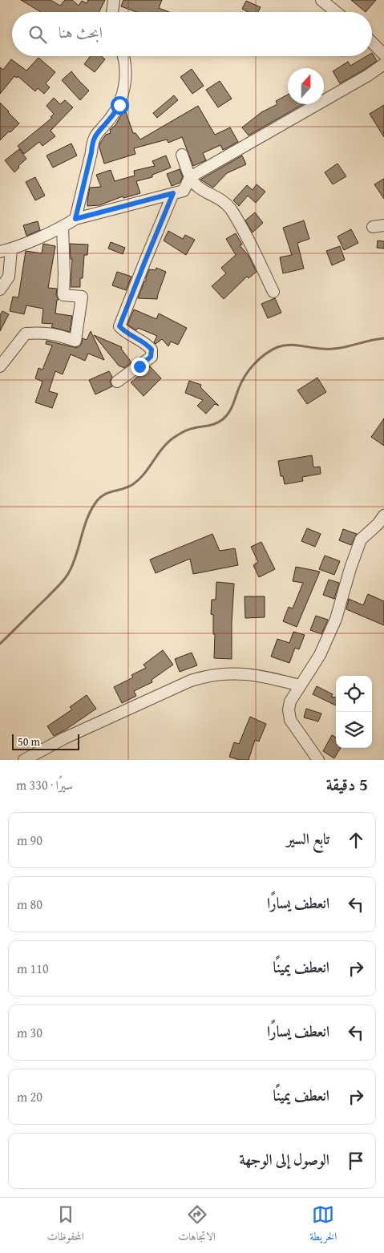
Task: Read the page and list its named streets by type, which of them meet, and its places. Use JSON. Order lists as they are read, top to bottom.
{
  "scale_bar": "50 m",
  "north": "top",
  "page": {
    "search": "ابحث هنا",
    "scale": "50 m",
    "heading": ["5 دقيقة", "سيرًا · 330 m"],
    "list": [
      ["تابع السير", "90 m"],
      ["انعطف يسارًا", "80 m"],
      ["انعطف يمينًا", "110 m"],
      ["انعطف يسارًا", "30 m"],
      ["انعطف يمينًا", "20 m"],
      "الوصول إلى الوجهة"
    ],
    "nav": ["الخريطة", "الاتجاهات", "المحفوظات"]
  }
}
